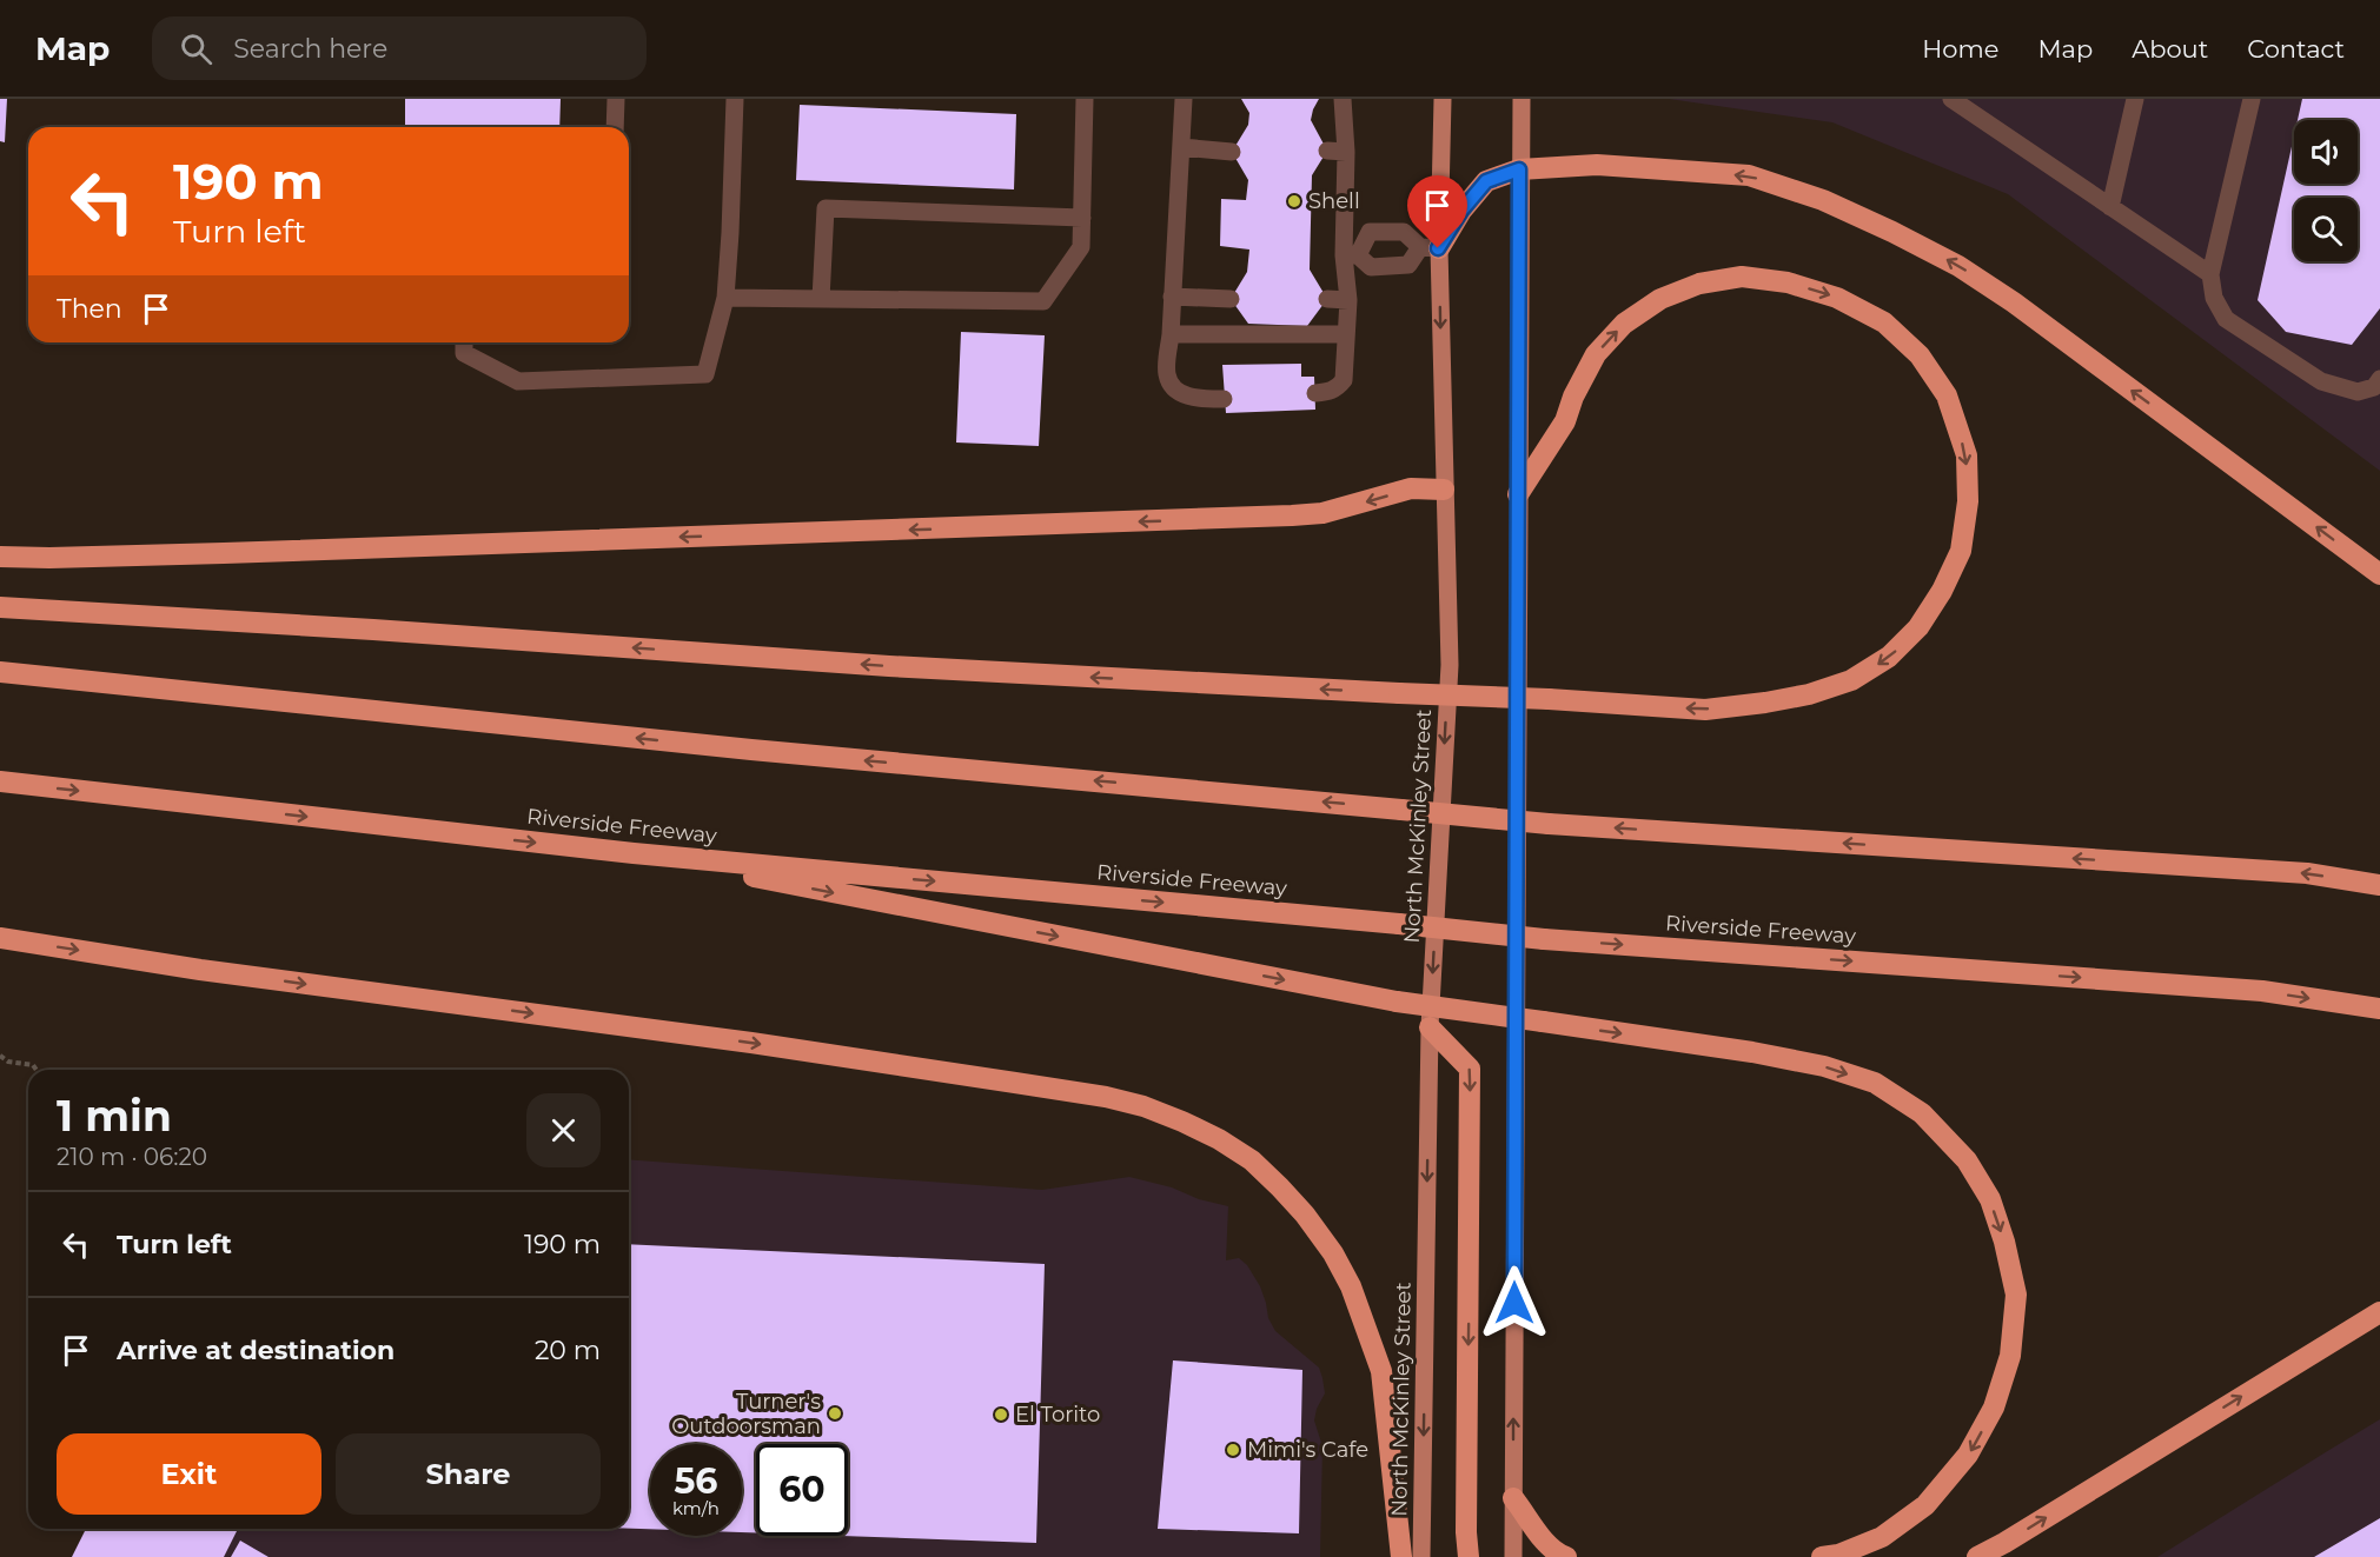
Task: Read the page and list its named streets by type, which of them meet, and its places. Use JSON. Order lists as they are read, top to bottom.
{
  "streets": {
    "highway": ["Riverside Freeway"],
    "main road": ["North McKinley Street"]
  },
  "places": [
    "Shell",
    "Turner's Outdoorsman",
    "El Torito",
    "Mimi's Cafe"
  ],
  "page": {
    "header": "Map",
    "search": "Search here",
    "nav": [
      "Home",
      "Map",
      "About",
      "Contact"
    ],
    "turn": ["190 m", "Turn left"],
    "then": "Then",
    "heading": ["1 min", "210 m · 06:20"],
    "list": [
      {
        "name": "Turn left",
        "value": "190 m"
      },
      {
        "name": "Arrive at destination",
        "value": "20 m"
      }
    ],
    "buttons": ["Exit", "Share"],
    "speed": "56 km/h",
    "limit": "60"
  }
}
